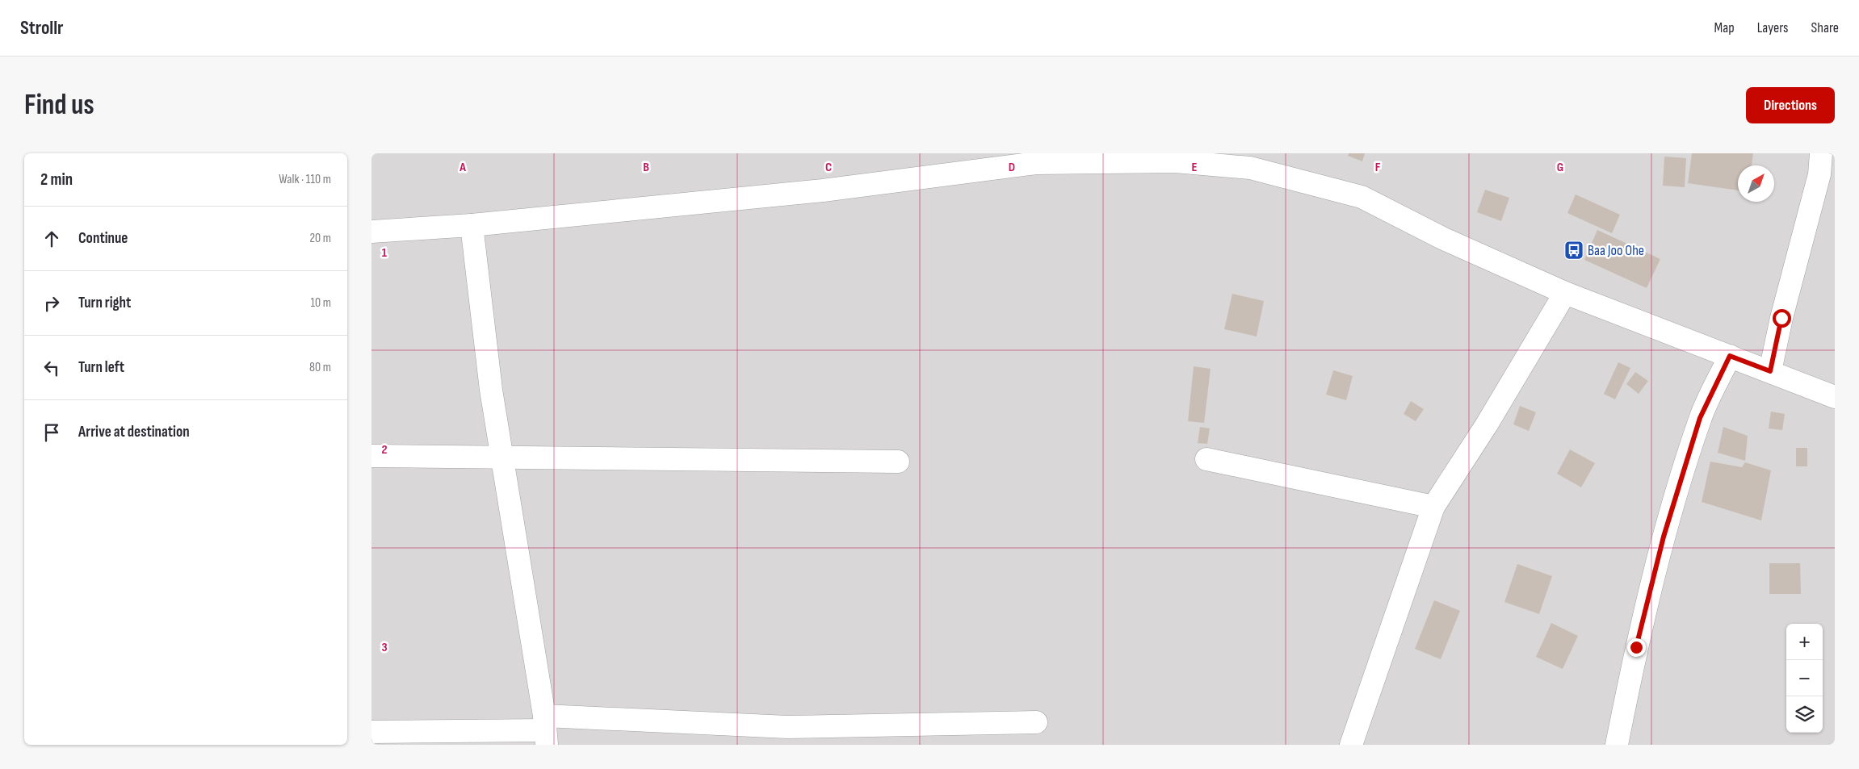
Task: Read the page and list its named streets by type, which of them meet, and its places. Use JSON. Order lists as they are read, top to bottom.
{
  "places": {
    "bus stop": ["Baa Joo Ohe"]
  },
  "north": "top right",
  "page": {
    "header": "Strollr",
    "nav": ["Map", "Layers", "Share"],
    "buttons": "Directions",
    "title": "Find us",
    "heading": ["2 min", "Walk · 110 m"],
    "list": [
      ["Continue", "20 m"],
      ["Turn right", "10 m"],
      ["Turn left", "80 m"],
      "Arrive at destination"
    ],
    "map_buttons": ["+", "−"]
  },
  "grid": {
    "columns": [
      "A",
      "B",
      "C",
      "D",
      "E",
      "F",
      "G"
    ],
    "rows": ["1", "2", "3"]
  }
}
